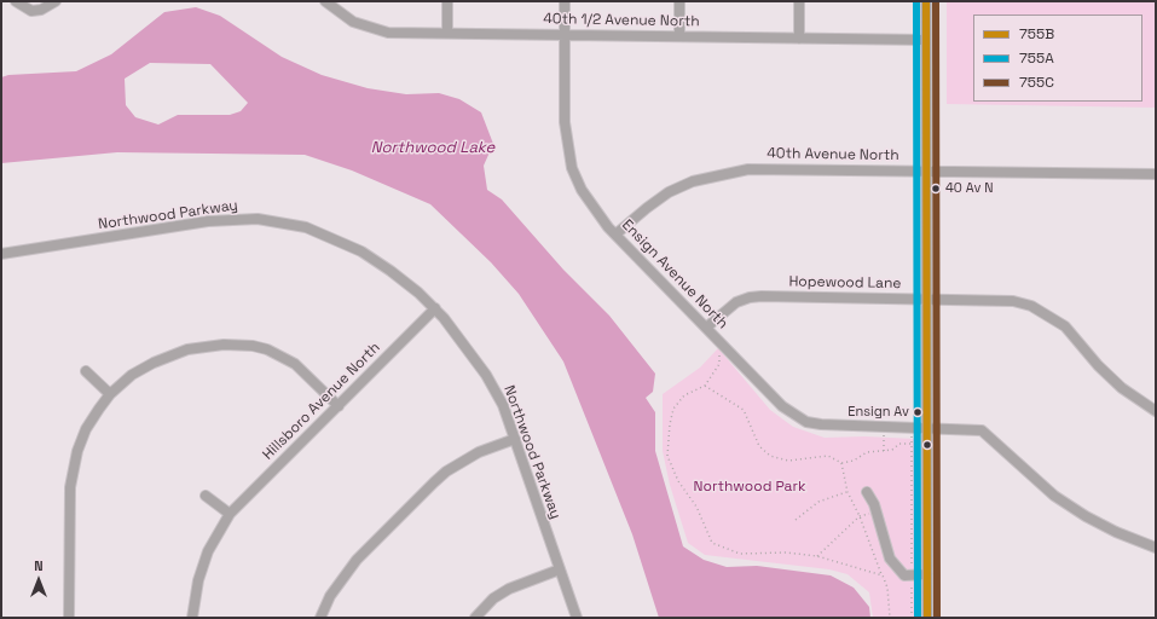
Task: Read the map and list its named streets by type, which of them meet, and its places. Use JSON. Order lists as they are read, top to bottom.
{
  "streets": {
    "street": [
      "40th 1/2 Avenue North",
      "40th Avenue North",
      "Northwood Parkway",
      "Ensign Avenue North",
      "Hopewood Lane",
      "Hillsboro Avenue North"
    ]
  },
  "crossings": [
    ["40th 1/2 Avenue North", "Ensign Avenue North"],
    ["40th Avenue North", "Ensign Avenue North"],
    ["Northwood Parkway", "Hillsboro Avenue North"],
    ["Ensign Avenue North", "Hopewood Lane"]
  ],
  "water": ["Northwood Lake"],
  "parks": ["Northwood Park"],
  "places": ["40 Av N", "Ensign Av"],
  "lines": ["transit line 755B", "transit line 755A", "transit line 755C"],
  "legend": ["755B", "755A", "755C"],
  "north": "top"
}
